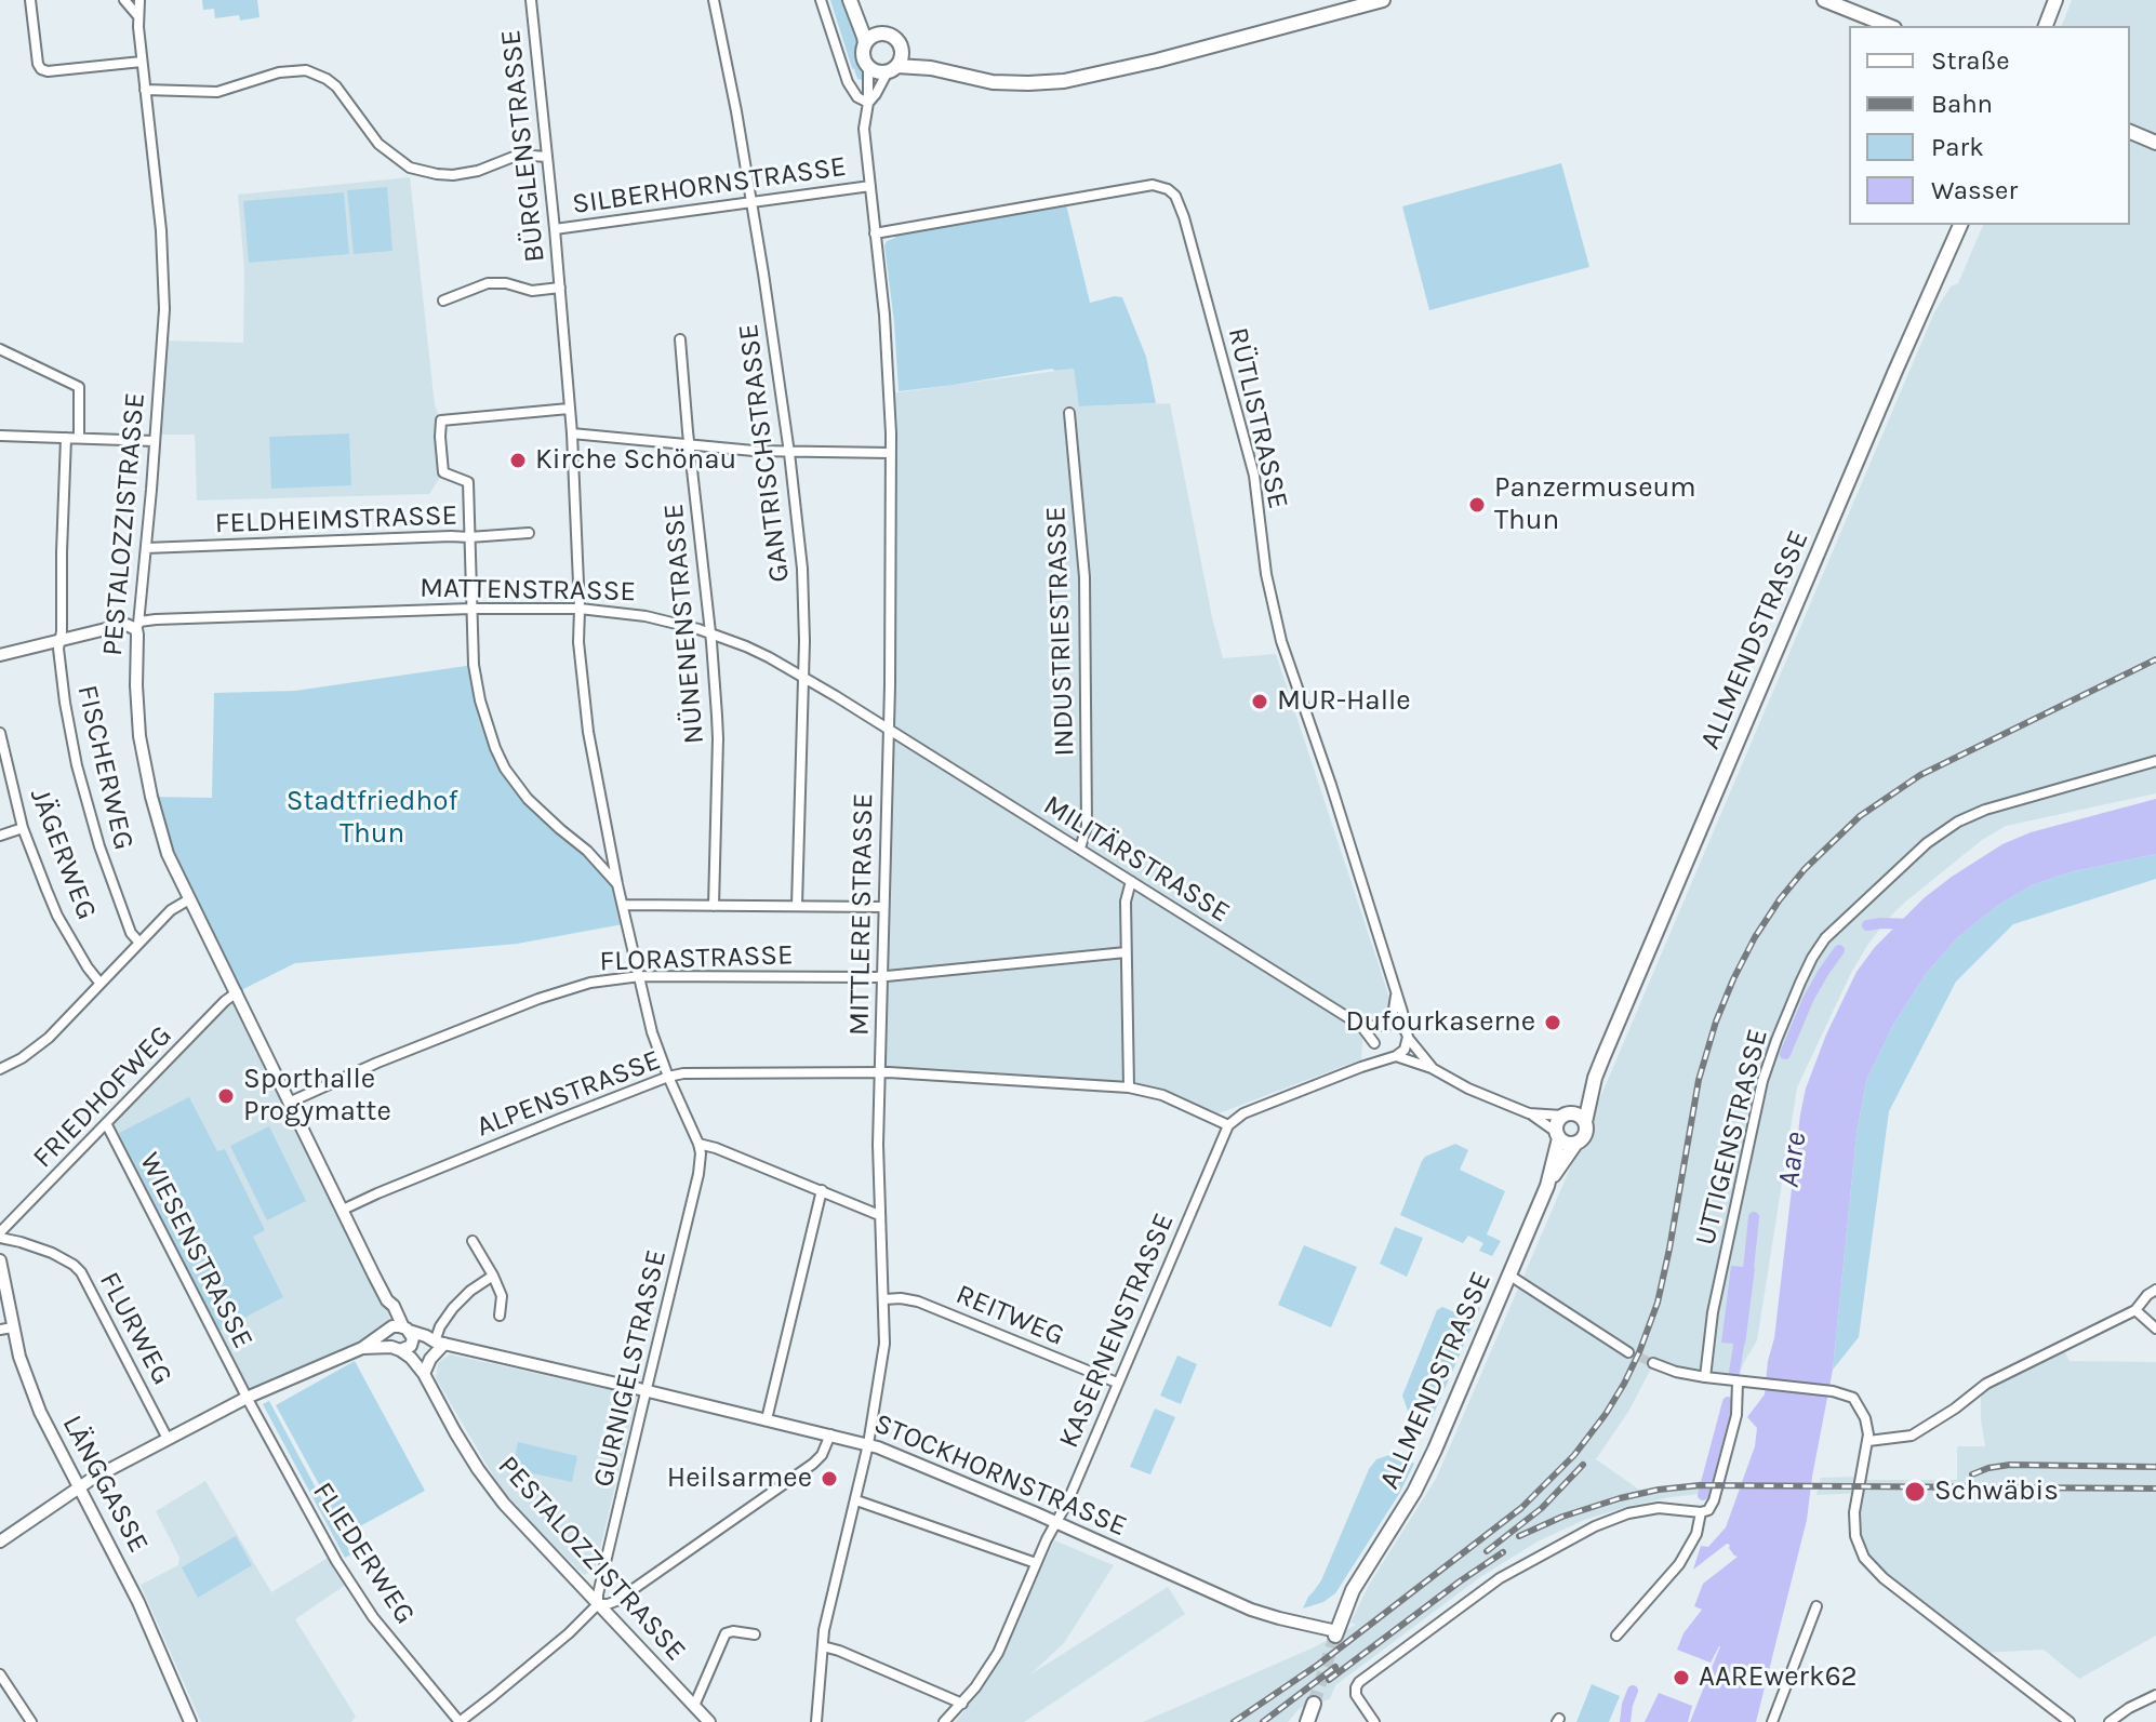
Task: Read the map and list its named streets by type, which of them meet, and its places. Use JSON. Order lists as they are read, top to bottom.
{
  "streets": {
    "main road": ["ALLMENDSTRASSE"],
    "street": [
      "BÜRGLENSTRASSE",
      "SILBERHORNSTRASSE",
      "RÜTLISTRASSE",
      "GANTRISCHSTRASSE",
      "FELDHEIMSTRASSE",
      "PESTALOZZISTRASSE",
      "MATTENSTRASSE",
      "NÜNENENSTRASSE",
      "INDUSTRIESTRASSE",
      "FISCHERWEG",
      "JÄGERWEG",
      "MILITÄRSTRASSE",
      "MITTLERE STRASSE",
      "FLORASTRASSE",
      "ALPENSTRASSE",
      "FRIEDHOFWEG",
      "UTTIGENSTRASSE",
      "WIESENSTRASSE",
      "REITWEG",
      "FLURWEG",
      "KASERNENSTRASSE",
      "GURNIGELSTRASSE",
      "STOCKHORNSTRASSE",
      "LÄNGGASSE",
      "FLIEDERWEG"
    ]
  },
  "crossings": [
    ["BÜRGLENSTRASSE", "SILBERHORNSTRASSE"],
    ["BÜRGLENSTRASSE", "MATTENSTRASSE"],
    ["BÜRGLENSTRASSE", "FLORASTRASSE"],
    ["BÜRGLENSTRASSE", "ALPENSTRASSE"],
    ["BÜRGLENSTRASSE", "GURNIGELSTRASSE"],
    ["SILBERHORNSTRASSE", "GANTRISCHSTRASSE"],
    ["SILBERHORNSTRASSE", "MITTLERE STRASSE"],
    ["RÜTLISTRASSE", "MILITÄRSTRASSE"],
    ["RÜTLISTRASSE", "MITTLERE STRASSE"],
    ["GANTRISCHSTRASSE", "MATTENSTRASSE"],
    ["FELDHEIMSTRASSE", "PESTALOZZISTRASSE"],
    ["PESTALOZZISTRASSE", "MATTENSTRASSE"],
    ["PESTALOZZISTRASSE", "FLORASTRASSE"],
    ["PESTALOZZISTRASSE", "ALPENSTRASSE"],
    ["PESTALOZZISTRASSE", "FRIEDHOFWEG"],
    ["PESTALOZZISTRASSE", "GURNIGELSTRASSE"],
    ["PESTALOZZISTRASSE", "STOCKHORNSTRASSE"],
    ["MATTENSTRASSE", "NÜNENENSTRASSE"],
    ["MATTENSTRASSE", "FISCHERWEG"],
    ["MATTENSTRASSE", "MILITÄRSTRASSE"],
    ["MATTENSTRASSE", "MITTLERE STRASSE"],
    ["INDUSTRIESTRASSE", "MILITÄRSTRASSE"],
    ["ALLMENDSTRASSE", "STOCKHORNSTRASSE"],
    ["MILITÄRSTRASSE", "MITTLERE STRASSE"],
    ["MITTLERE STRASSE", "FLORASTRASSE"],
    ["MITTLERE STRASSE", "ALPENSTRASSE"],
    ["MITTLERE STRASSE", "REITWEG"],
    ["MITTLERE STRASSE", "STOCKHORNSTRASSE"],
    ["ALPENSTRASSE", "KASERNENSTRASSE"],
    ["FRIEDHOFWEG", "WIESENSTRASSE"],
    ["FRIEDHOFWEG", "FLURWEG"],
    ["WIESENSTRASSE", "FLIEDERWEG"],
    ["REITWEG", "KASERNENSTRASSE"],
    ["KASERNENSTRASSE", "STOCKHORNSTRASSE"],
    ["GURNIGELSTRASSE", "STOCKHORNSTRASSE"]
  ],
  "water": ["Aare"],
  "parks": ["Stadtfriedhof Thun"],
  "places": [
    "Kirche Schönau",
    "Panzermuseum Thun",
    "MUR-Halle",
    "Dufourkaserne",
    "Sporthalle Progymatte",
    "Heilsarmee",
    "Schwäbis",
    "AAREwerk62"
  ],
  "legend": [
    "Straße",
    "Bahn",
    "Park",
    "Wasser"
  ]
}
